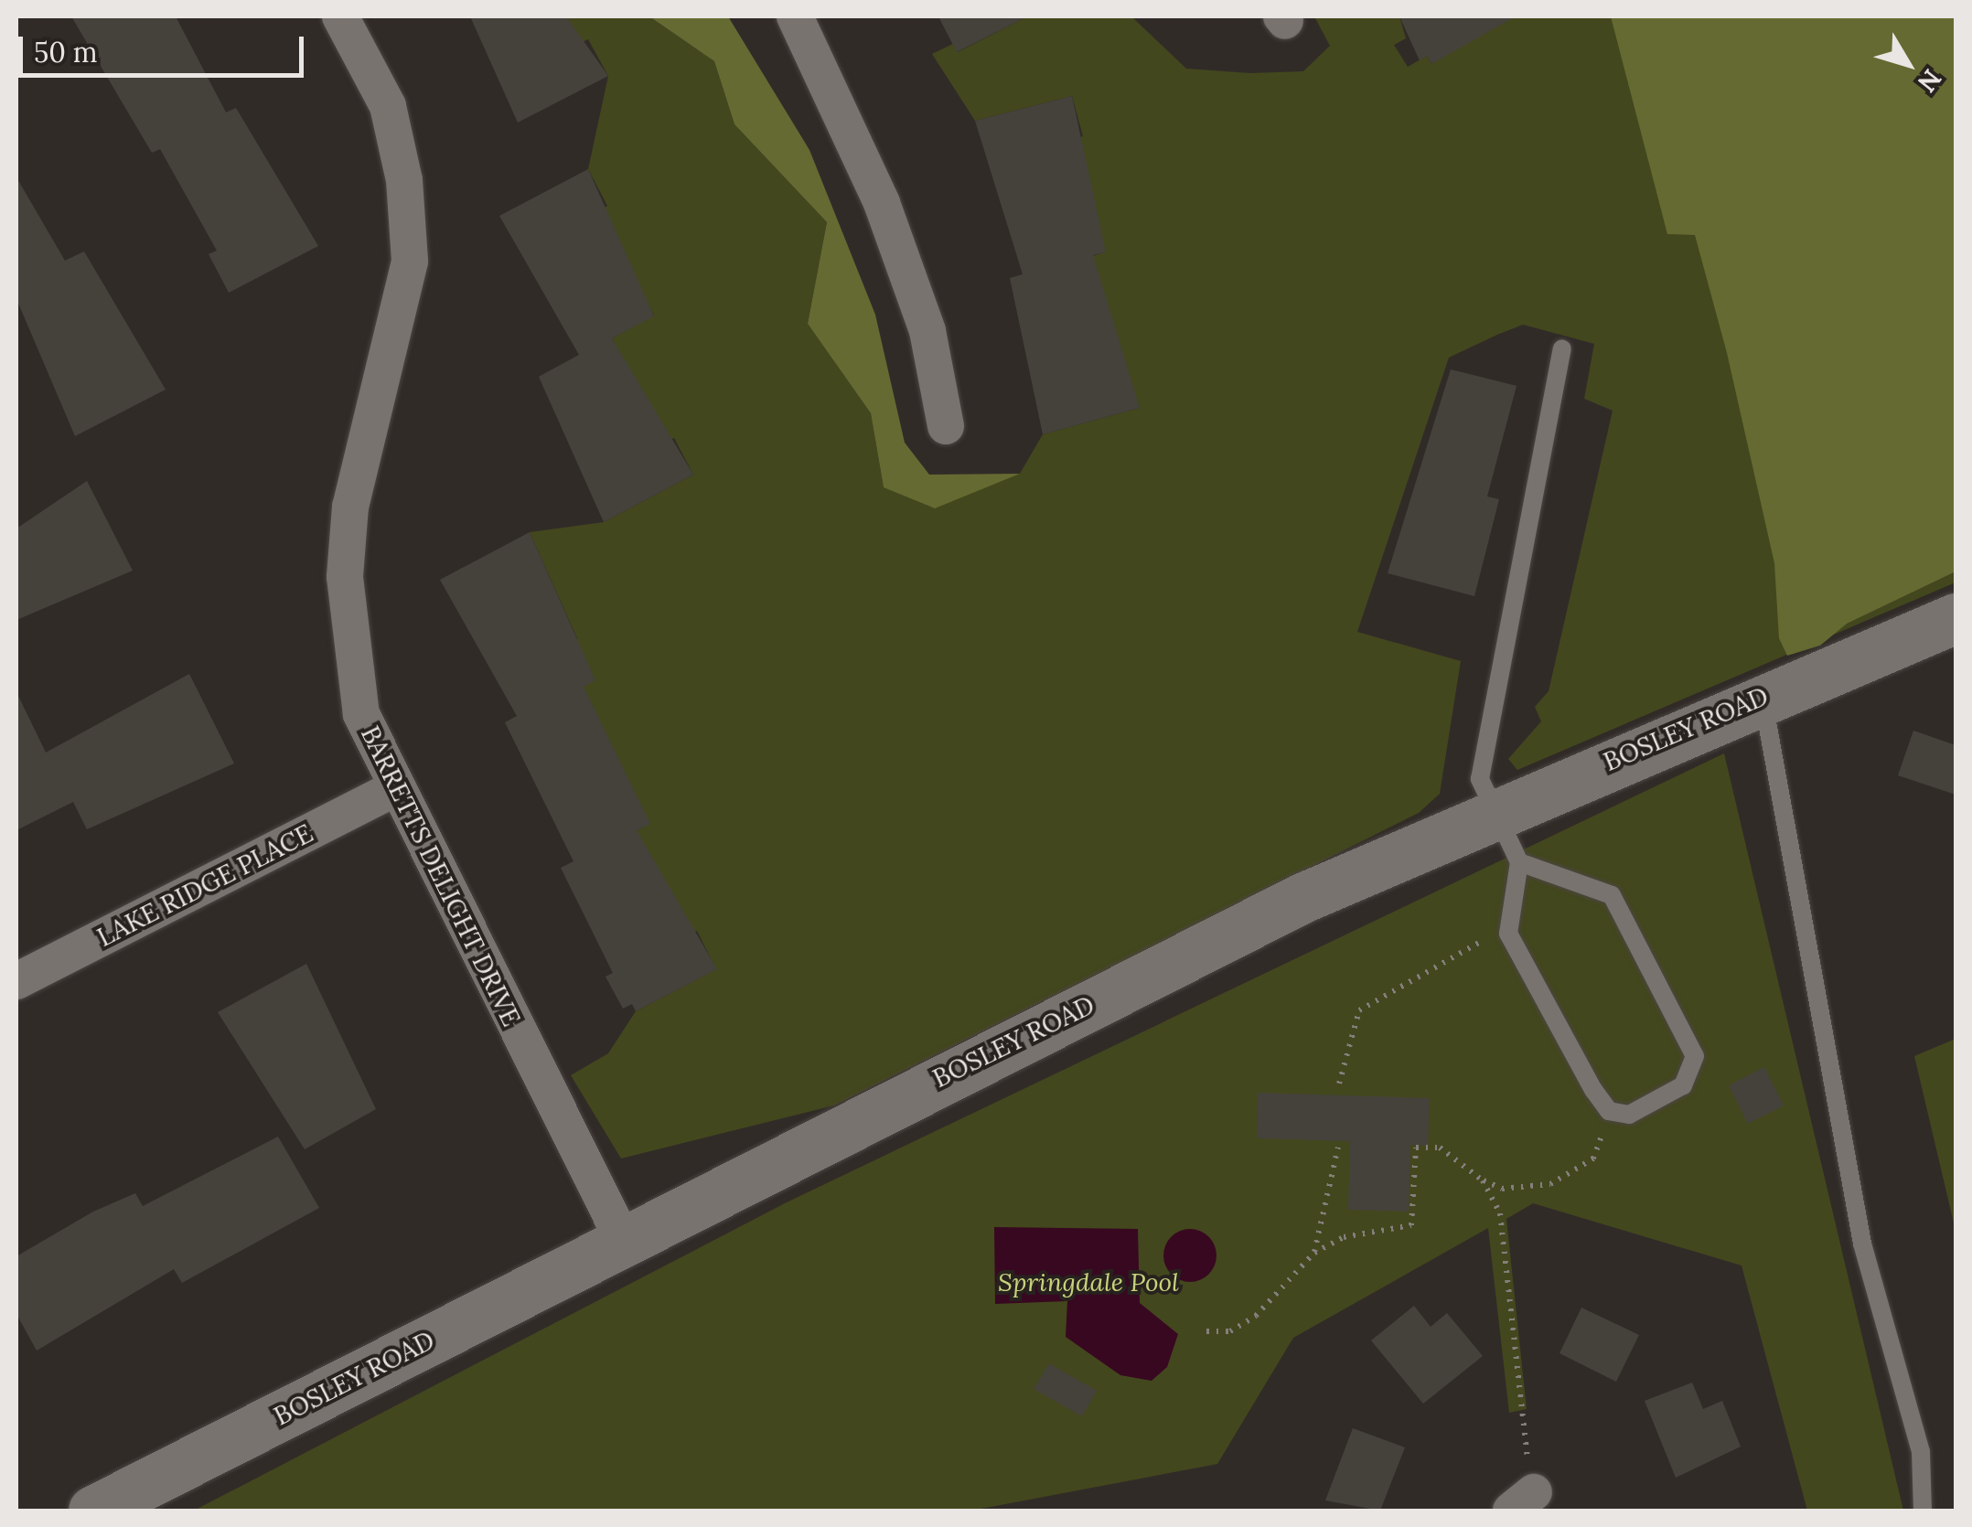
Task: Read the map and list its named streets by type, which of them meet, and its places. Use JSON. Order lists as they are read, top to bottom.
{
  "streets": {
    "street": ["BOSLEY ROAD", "BARRETTS DELIGHT DRIVE", "LAKE RIDGE PLACE"]
  },
  "crossings": [
    ["BOSLEY ROAD", "BARRETTS DELIGHT DRIVE"],
    ["BARRETTS DELIGHT DRIVE", "LAKE RIDGE PLACE"]
  ],
  "parks": ["Springdale Pool"],
  "scale_bar": "50 m",
  "north": "bottom right"
}
